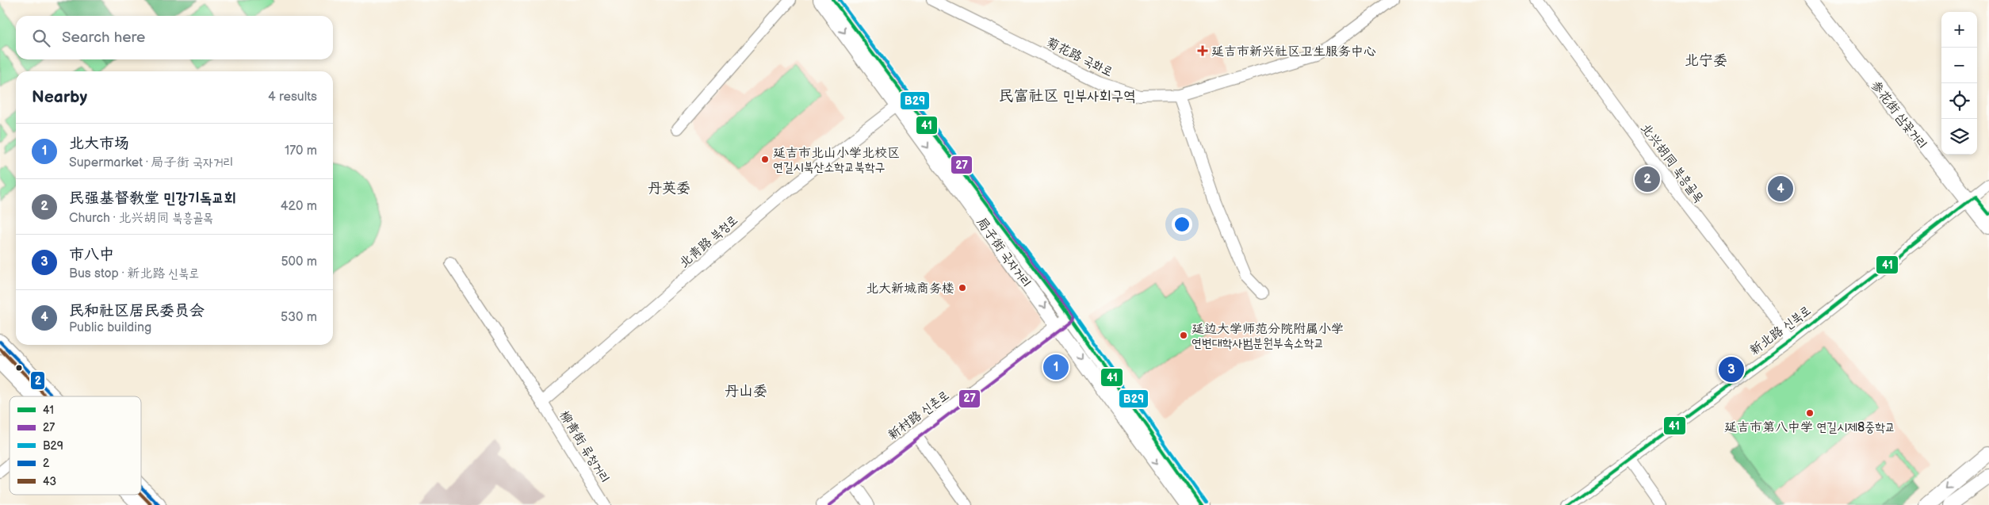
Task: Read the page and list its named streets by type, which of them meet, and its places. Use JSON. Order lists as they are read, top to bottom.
{
  "streets": {
    "main road": ["参花街 삼꽃거리", "局子街 국자거리"],
    "street": [
      "菊花路 국화로",
      "北兴胡同 북흥골목",
      "北青路 북청로",
      "新北路 신북로",
      "新村路 신촌로",
      "柳青街 류청거리"
    ]
  },
  "crossings": [
    ["参花街 삼꽃거리", "新北路 신북로"],
    ["北兴胡同 북흥골목", "新北路 신북로"],
    ["北青路 북청로", "局子街 국자거리"],
    ["北青路 북청로", "柳青街 류청거리"],
    ["局子街 국자거리", "新村路 신촌로"]
  ],
  "districts": [
    "北宁委",
    "民富社区 민부사회구역",
    "丹英委",
    "丹山委"
  ],
  "places": {
    "health": ["延吉市新兴社区卫生服务中心"],
    "other": [
      "延吉市北山小学北校区 연길시북산소학교북학구",
      "北大新城商务楼",
      "延边大学师范分院附属小学 연변대학사범분원부속소학교",
      "延吉市第八中学 연길시제8중학교"
    ]
  },
  "lines": [
    "transit line 41",
    "transit line 27",
    "transit line B29",
    "transit line 2",
    "transit line 43"
  ],
  "legend": [
    "41",
    "27",
    "B29",
    "2",
    "43"
  ],
  "page": {
    "map_buttons": ["+", "−"],
    "search": "Search here",
    "heading": ["Nearby", "4 results"],
    "list": [
      {
        "mark": "1",
        "name": "北大市场",
        "note": "Supermarket · 局子街 국자거리",
        "value": "170 m"
      },
      {
        "mark": "2",
        "name": "民强基督教堂 민강기독교회",
        "note": "Church · 北兴胡同 북흥골목",
        "value": "420 m"
      },
      {
        "mark": "3",
        "name": "市八中",
        "note": "Bus stop · 新北路 신북로",
        "value": "500 m"
      },
      {
        "mark": "4",
        "name": "民和社区居民委员会",
        "note": "Public building",
        "value": "530 m"
      }
    ],
    "pins": [
      "2",
      "4",
      "1",
      "3"
    ]
  }
}
